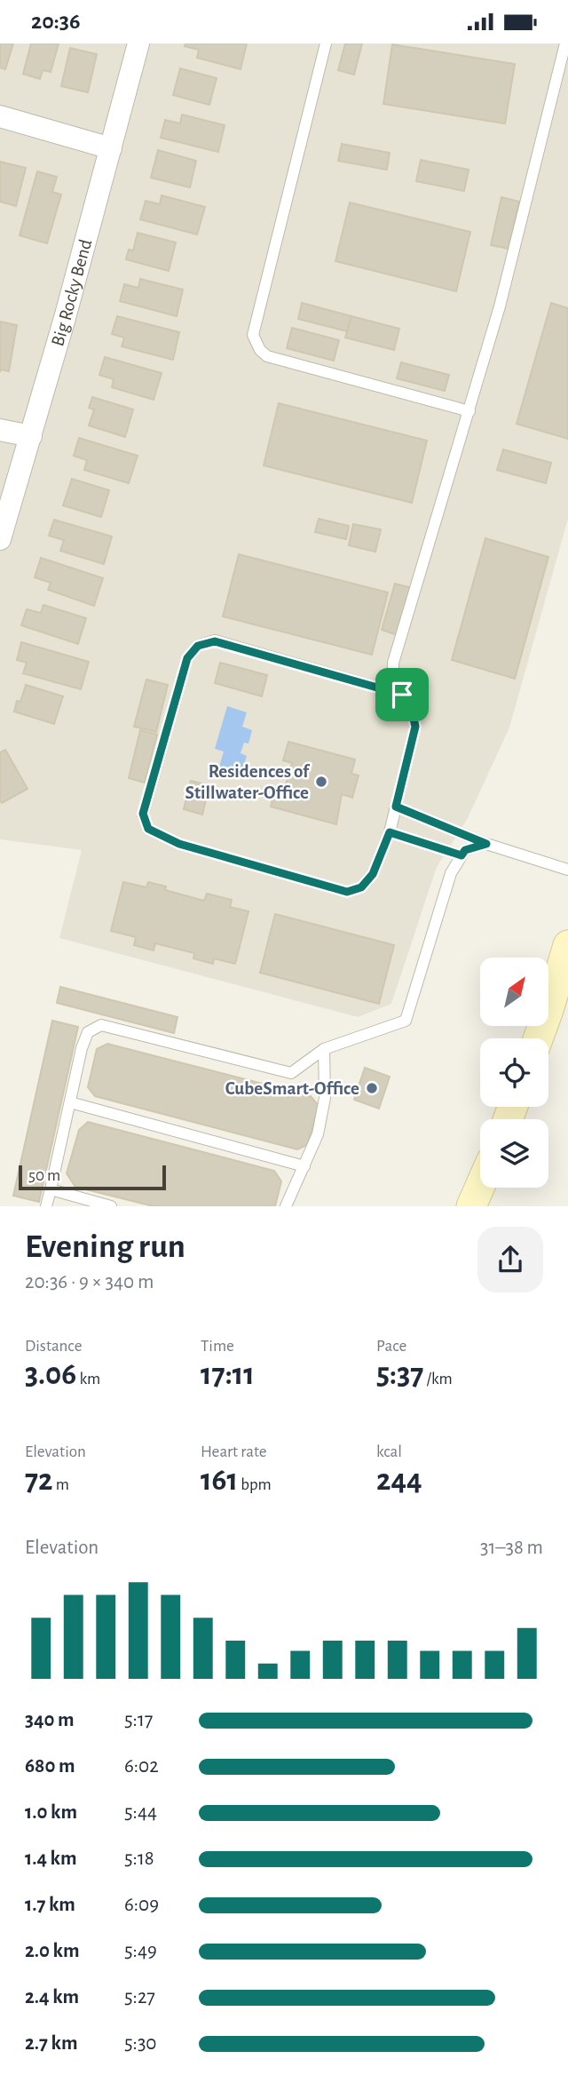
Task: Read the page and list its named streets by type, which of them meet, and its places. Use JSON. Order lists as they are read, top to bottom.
{
  "streets": {
    "street": ["Big Rocky Bend"]
  },
  "places": ["Residences of Stillwater-Office", "CubeSmart-Office"],
  "scale_bar": "50 m",
  "north": "top right",
  "page": {
    "status": "20:36",
    "scale": "50 m",
    "heading": ["Evening run", "20:36 · 9 × 340 m"],
    "stats": [
      ["Distance", "3.06 km"],
      ["Time", "17:11"],
      ["Pace", "5:37 /km"],
      ["Elevation", "72 m"],
      ["Heart rate", "161 bpm"],
      ["kcal", "244"]
    ],
    "chart": ["Elevation", "31–38 m"],
    "list": [
      {
        "name": "340 m",
        "note": "5:17"
      },
      {
        "name": "680 m",
        "note": "6:02"
      },
      {
        "name": "1.0 km",
        "note": "5:44"
      },
      {
        "name": "1.4 km",
        "note": "5:18"
      },
      {
        "name": "1.7 km",
        "note": "6:09"
      },
      {
        "name": "2.0 km",
        "note": "5:49"
      },
      {
        "name": "2.4 km",
        "note": "5:27"
      },
      {
        "name": "2.7 km",
        "note": "5:30"
      }
    ]
  }
}
